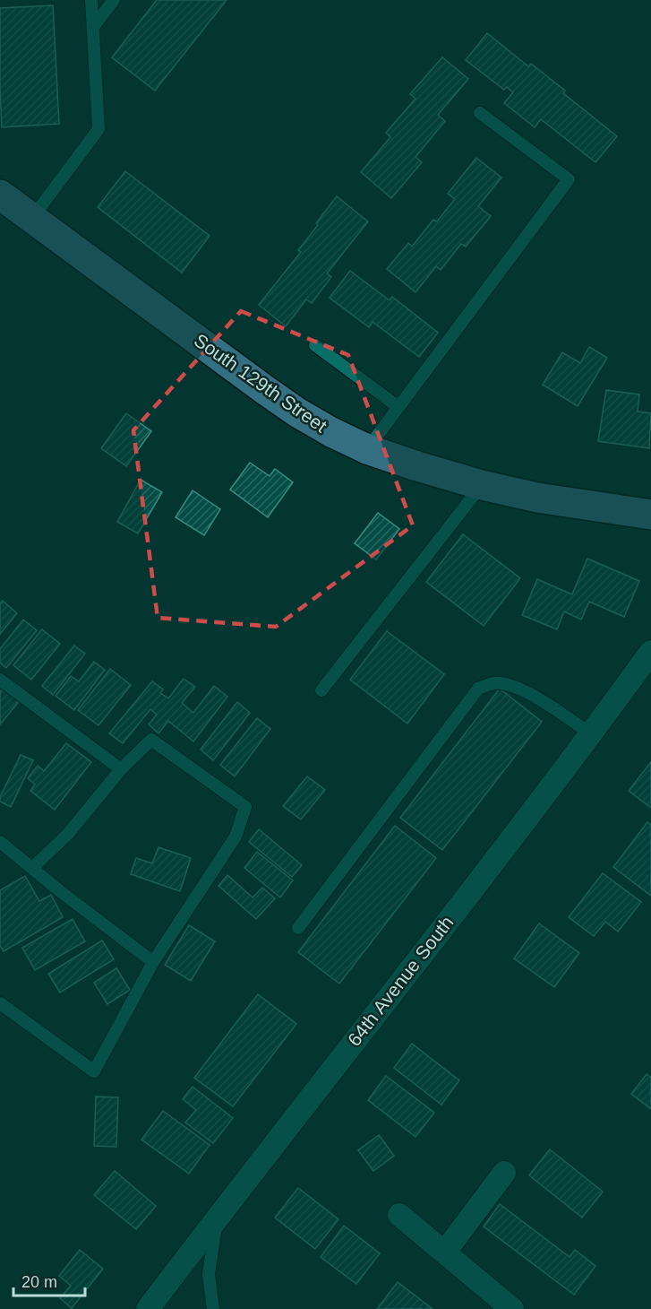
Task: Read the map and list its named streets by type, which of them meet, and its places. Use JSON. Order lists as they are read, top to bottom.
{
  "streets": {
    "street": ["South 129th Street", "64th Avenue South"]
  },
  "scale_bar": "20 m"
}
